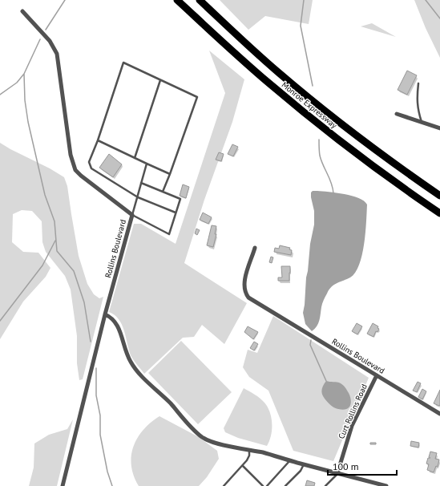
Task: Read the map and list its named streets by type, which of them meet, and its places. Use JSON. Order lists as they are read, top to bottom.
{
  "streets": {
    "highway": ["Monroe Expressway"],
    "street": ["Rollins Boulevard", "Curt Rollins Road"]
  },
  "crossings": [
    ["Rollins Boulevard", "Curt Rollins Road"]
  ],
  "scale_bar": "100 m"
}
